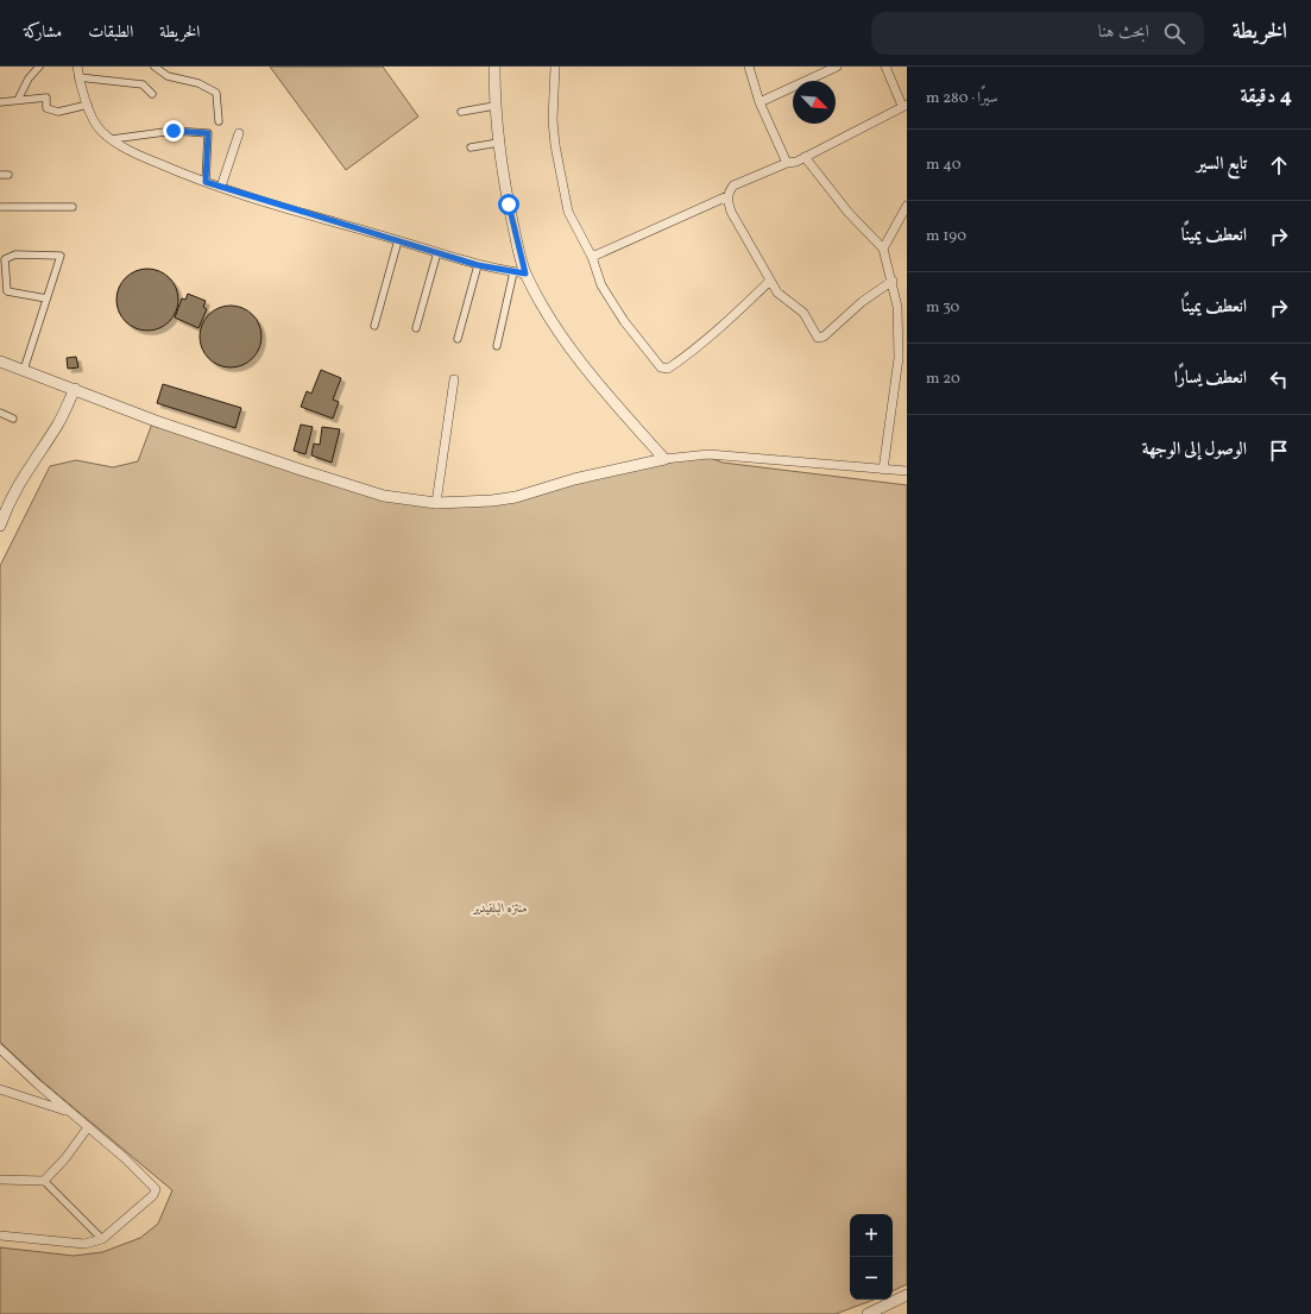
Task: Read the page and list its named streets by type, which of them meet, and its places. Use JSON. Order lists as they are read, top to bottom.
{
  "parks": ["منتزه البلفيدير"],
  "north": "bottom right",
  "page": {
    "header": "الخريطة",
    "search": "ابحث هنا",
    "nav": ["الخريطة", "الطبقات", "مشاركة"],
    "heading": ["4 دقيقة", "سيرًا · 280 m"],
    "list": [
      ["تابع السير", "40 m"],
      ["انعطف يمينًا", "190 m"],
      ["انعطف يمينًا", "30 m"],
      ["انعطف يسارًا", "20 m"],
      "الوصول إلى الوجهة"
    ],
    "map_buttons": ["+", "−"]
  }
}
